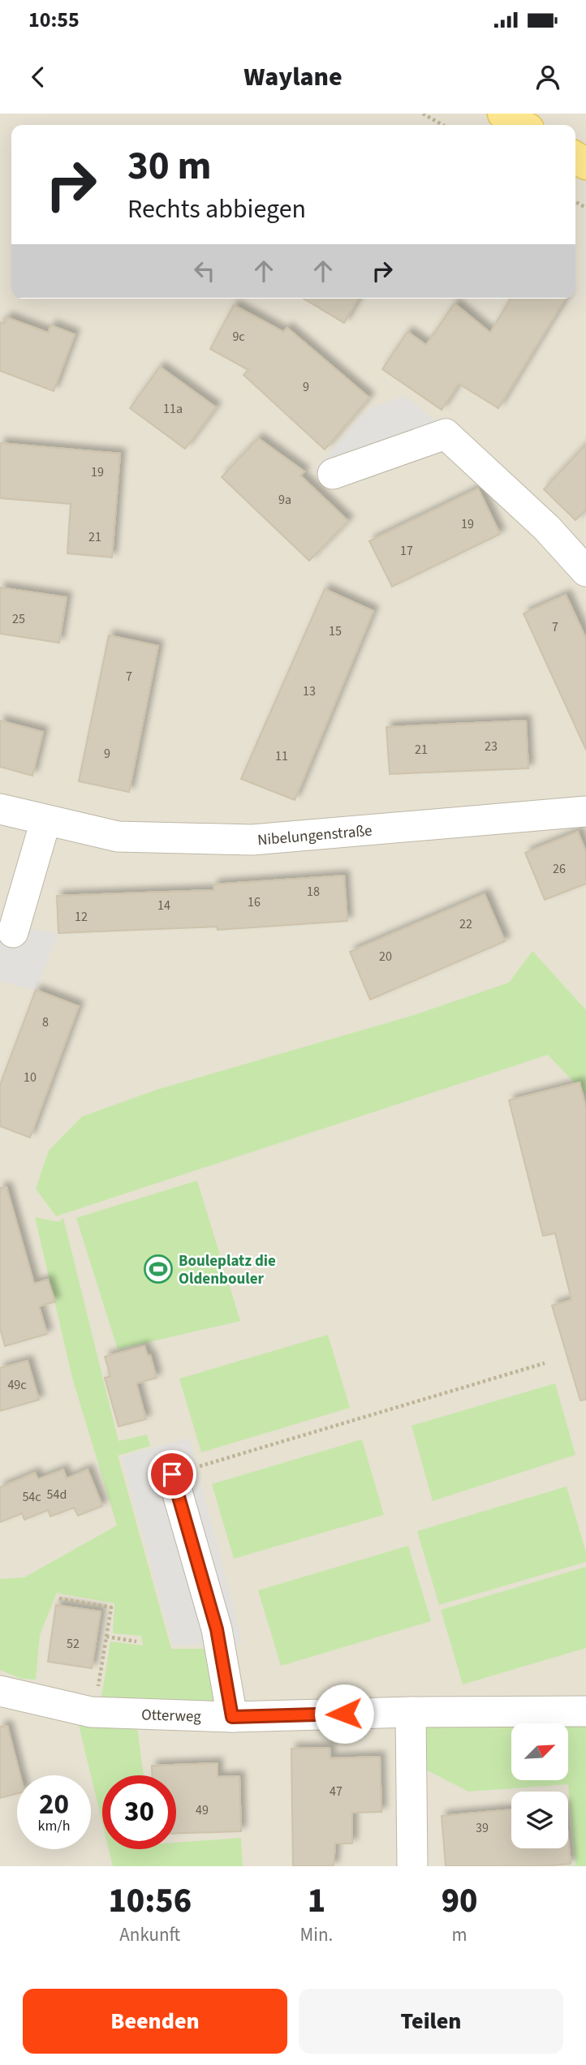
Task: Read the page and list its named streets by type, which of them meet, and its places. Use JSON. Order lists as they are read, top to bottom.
{
  "streets": {
    "street": ["Nibelungenstraße", "Otterweg"]
  },
  "places": {
    "sports": ["Bouleplatz die Oldenbouler"]
  },
  "house_numbers": [
    "9c",
    "9",
    "11a",
    "19",
    "9a",
    "19",
    "21",
    "17",
    "25",
    "7",
    "15",
    "7",
    "13",
    "23",
    "21",
    "9",
    "11",
    "26",
    "18",
    "16",
    "14",
    "12",
    "22",
    "20",
    "8",
    "10",
    "49c",
    "54d",
    "54c",
    "52",
    "47",
    "49",
    "39"
  ],
  "north": "top right",
  "page": {
    "status": "10:55",
    "header": "Waylane",
    "turn": ["30 m", "Rechts abbiegen"],
    "speed": "20 km/h",
    "limit": "30",
    "eta": [
      "10:56",
      "Ankunft",
      "1",
      "Min.",
      "90",
      "m"
    ],
    "buttons": ["Beenden", "Teilen"]
  }
}
